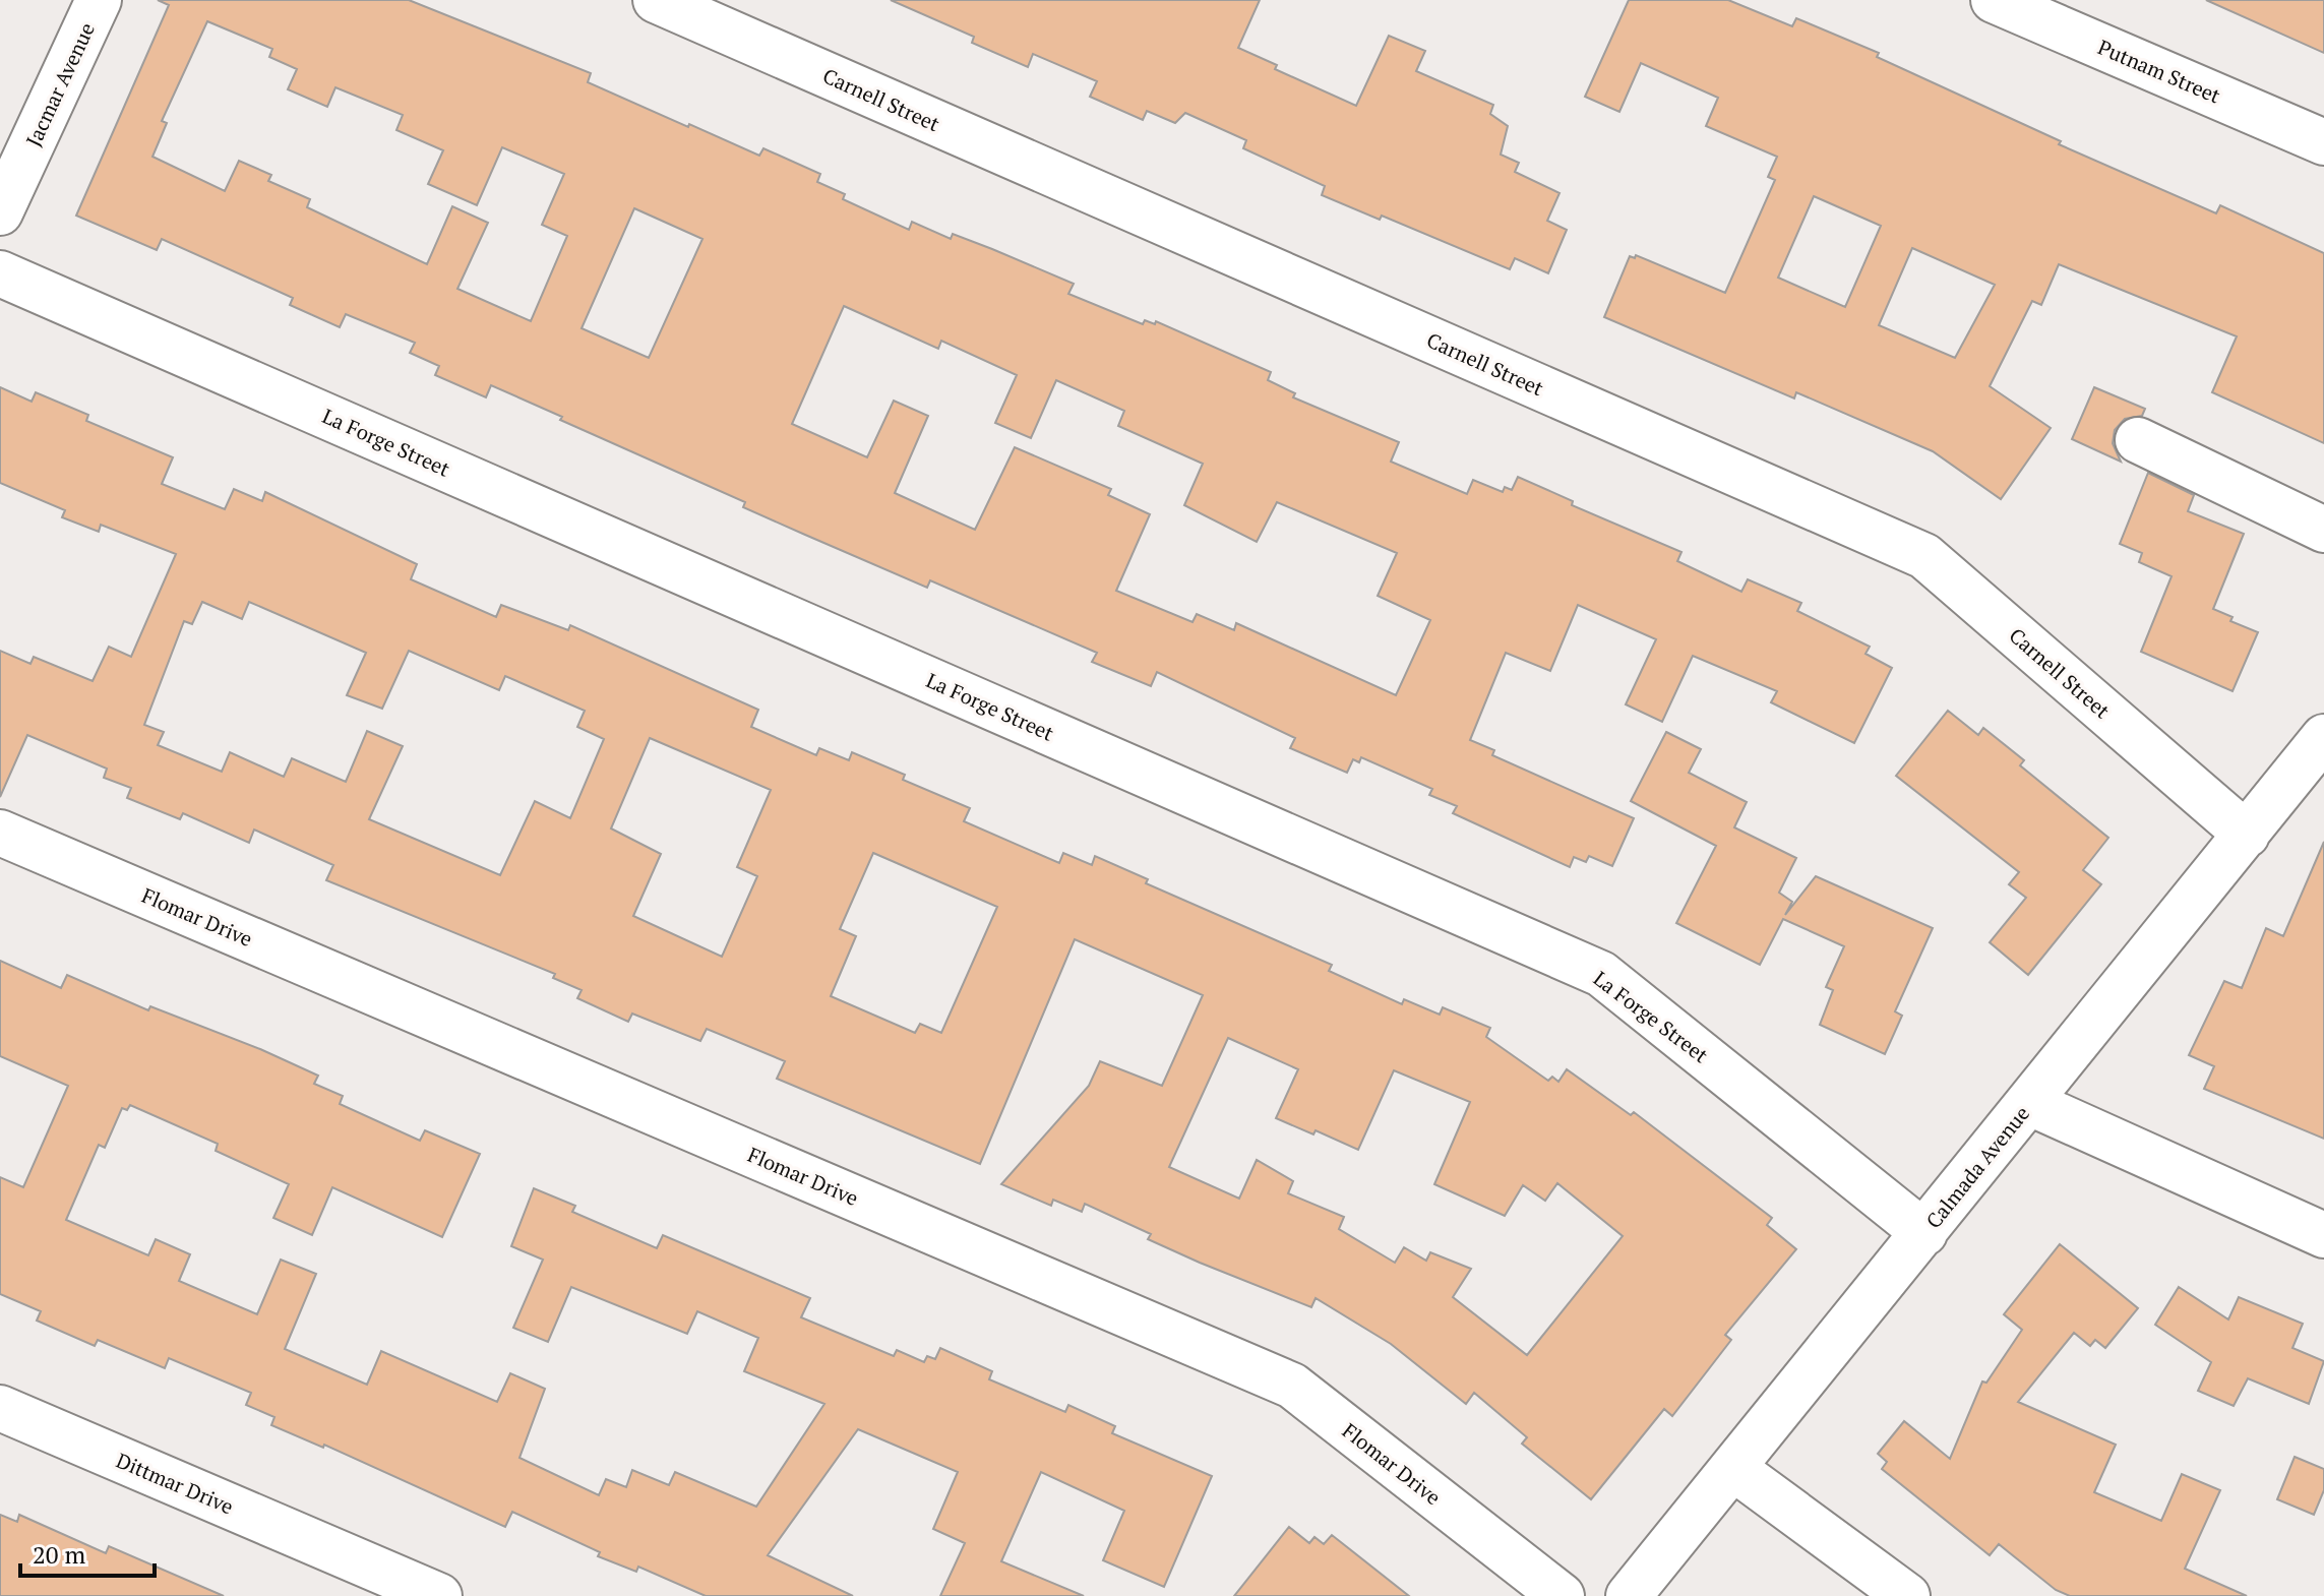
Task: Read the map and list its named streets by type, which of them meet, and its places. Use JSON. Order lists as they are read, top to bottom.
{
  "streets": {
    "street": [
      "Putnam Street",
      "Jacmar Avenue",
      "Carnell Street",
      "La Forge Street",
      "Flomar Drive",
      "Calmada Avenue",
      "Dittmar Drive"
    ]
  },
  "crossings": [
    ["Carnell Street", "Calmada Avenue"],
    ["La Forge Street", "Calmada Avenue"]
  ],
  "scale_bar": "20 m"
}
